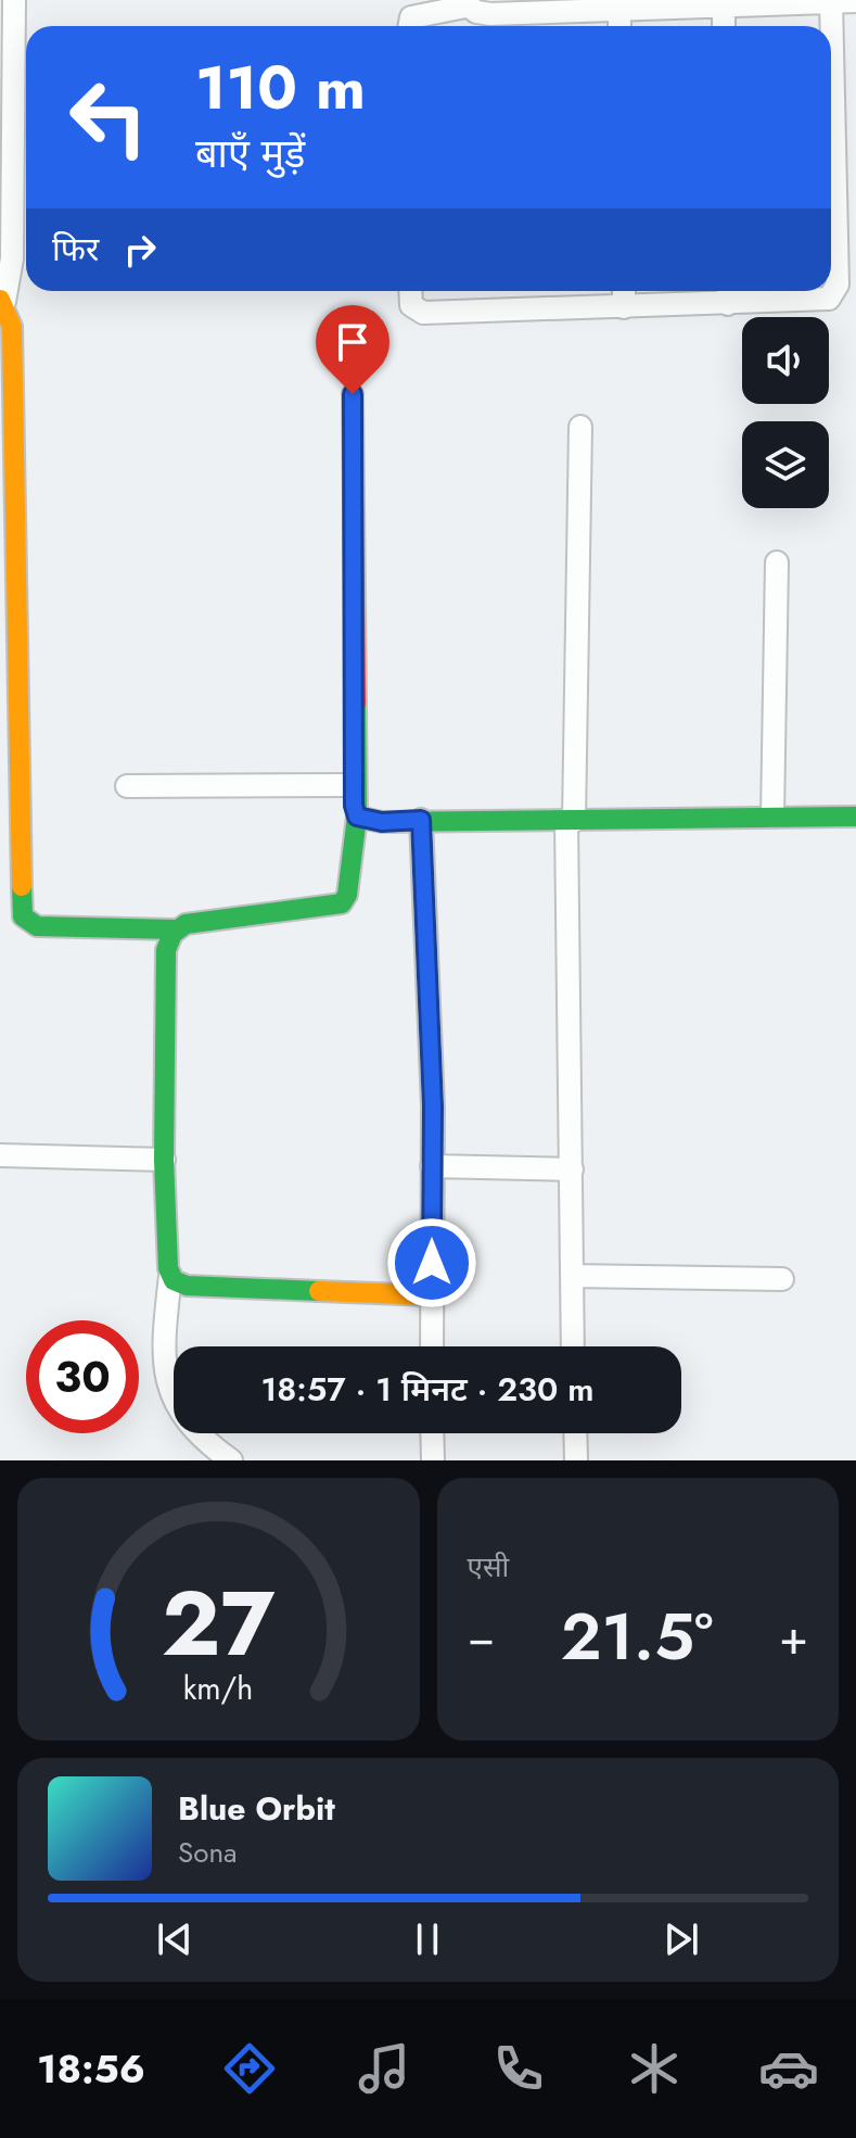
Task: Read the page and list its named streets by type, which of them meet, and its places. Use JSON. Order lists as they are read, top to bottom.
{
  "page": {
    "turn": ["110 m", "बाएँ मुड़ें"],
    "then": "फिर",
    "limit": "30",
    "trip": "18:57 · 1 मिनट · 230 m",
    "tile": "एसी",
    "heat": ["−", "21.5°", "+"],
    "song": ["Blue Orbit", "Sona"],
    "tabs": "18:56",
    "gauge": ["27", "km/h"]
  }
}
